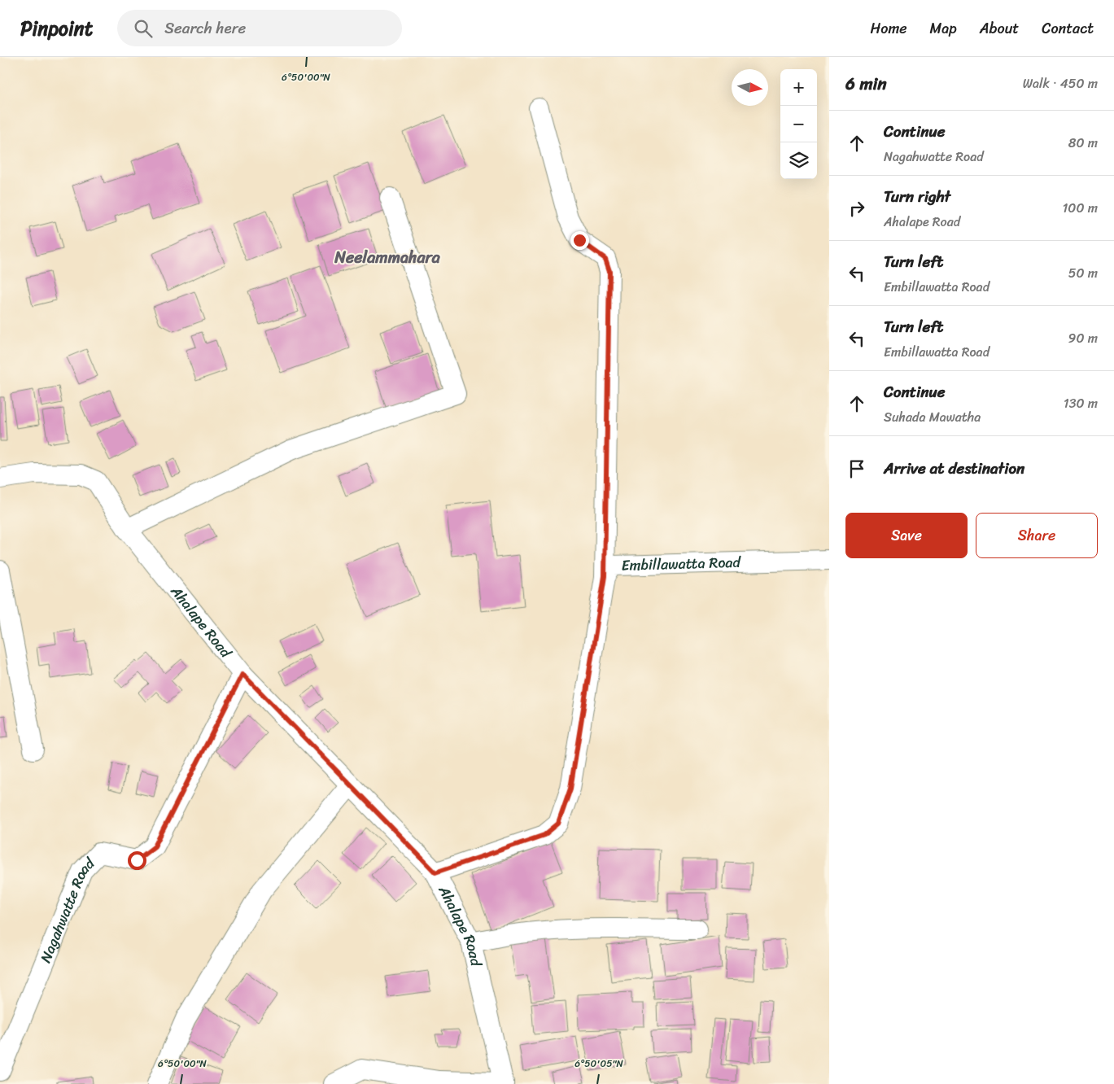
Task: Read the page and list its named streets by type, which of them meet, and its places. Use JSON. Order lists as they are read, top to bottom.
{
  "streets": {
    "street": ["Embillawatta Road", "Ahalape Road", "Nagahwatte Road"]
  },
  "crossings": [
    ["Embillawatta Road", "Ahalape Road"],
    ["Ahalape Road", "Nagahwatte Road"]
  ],
  "districts": ["Neelammahara"],
  "north": "right",
  "page": {
    "header": "Pinpoint",
    "search": "Search here",
    "nav": [
      "Home",
      "Map",
      "About",
      "Contact"
    ],
    "heading": ["6 min", "Walk · 450 m"],
    "map_buttons": ["+", "−"],
    "list": [
      ["Continue", "Nagahwatte Road", "80 m"],
      ["Turn right", "Ahalape Road", "100 m"],
      ["Turn left", "Embillawatta Road", "50 m"],
      ["Turn left", "Embillawatta Road", "90 m"],
      ["Continue", "Suhada Mawatha", "130 m"],
      "Arrive at destination"
    ],
    "buttons": ["Save", "Share"]
  },
  "coordinates": ["6°50'00\"N", "6°50'05\"N"]
}
